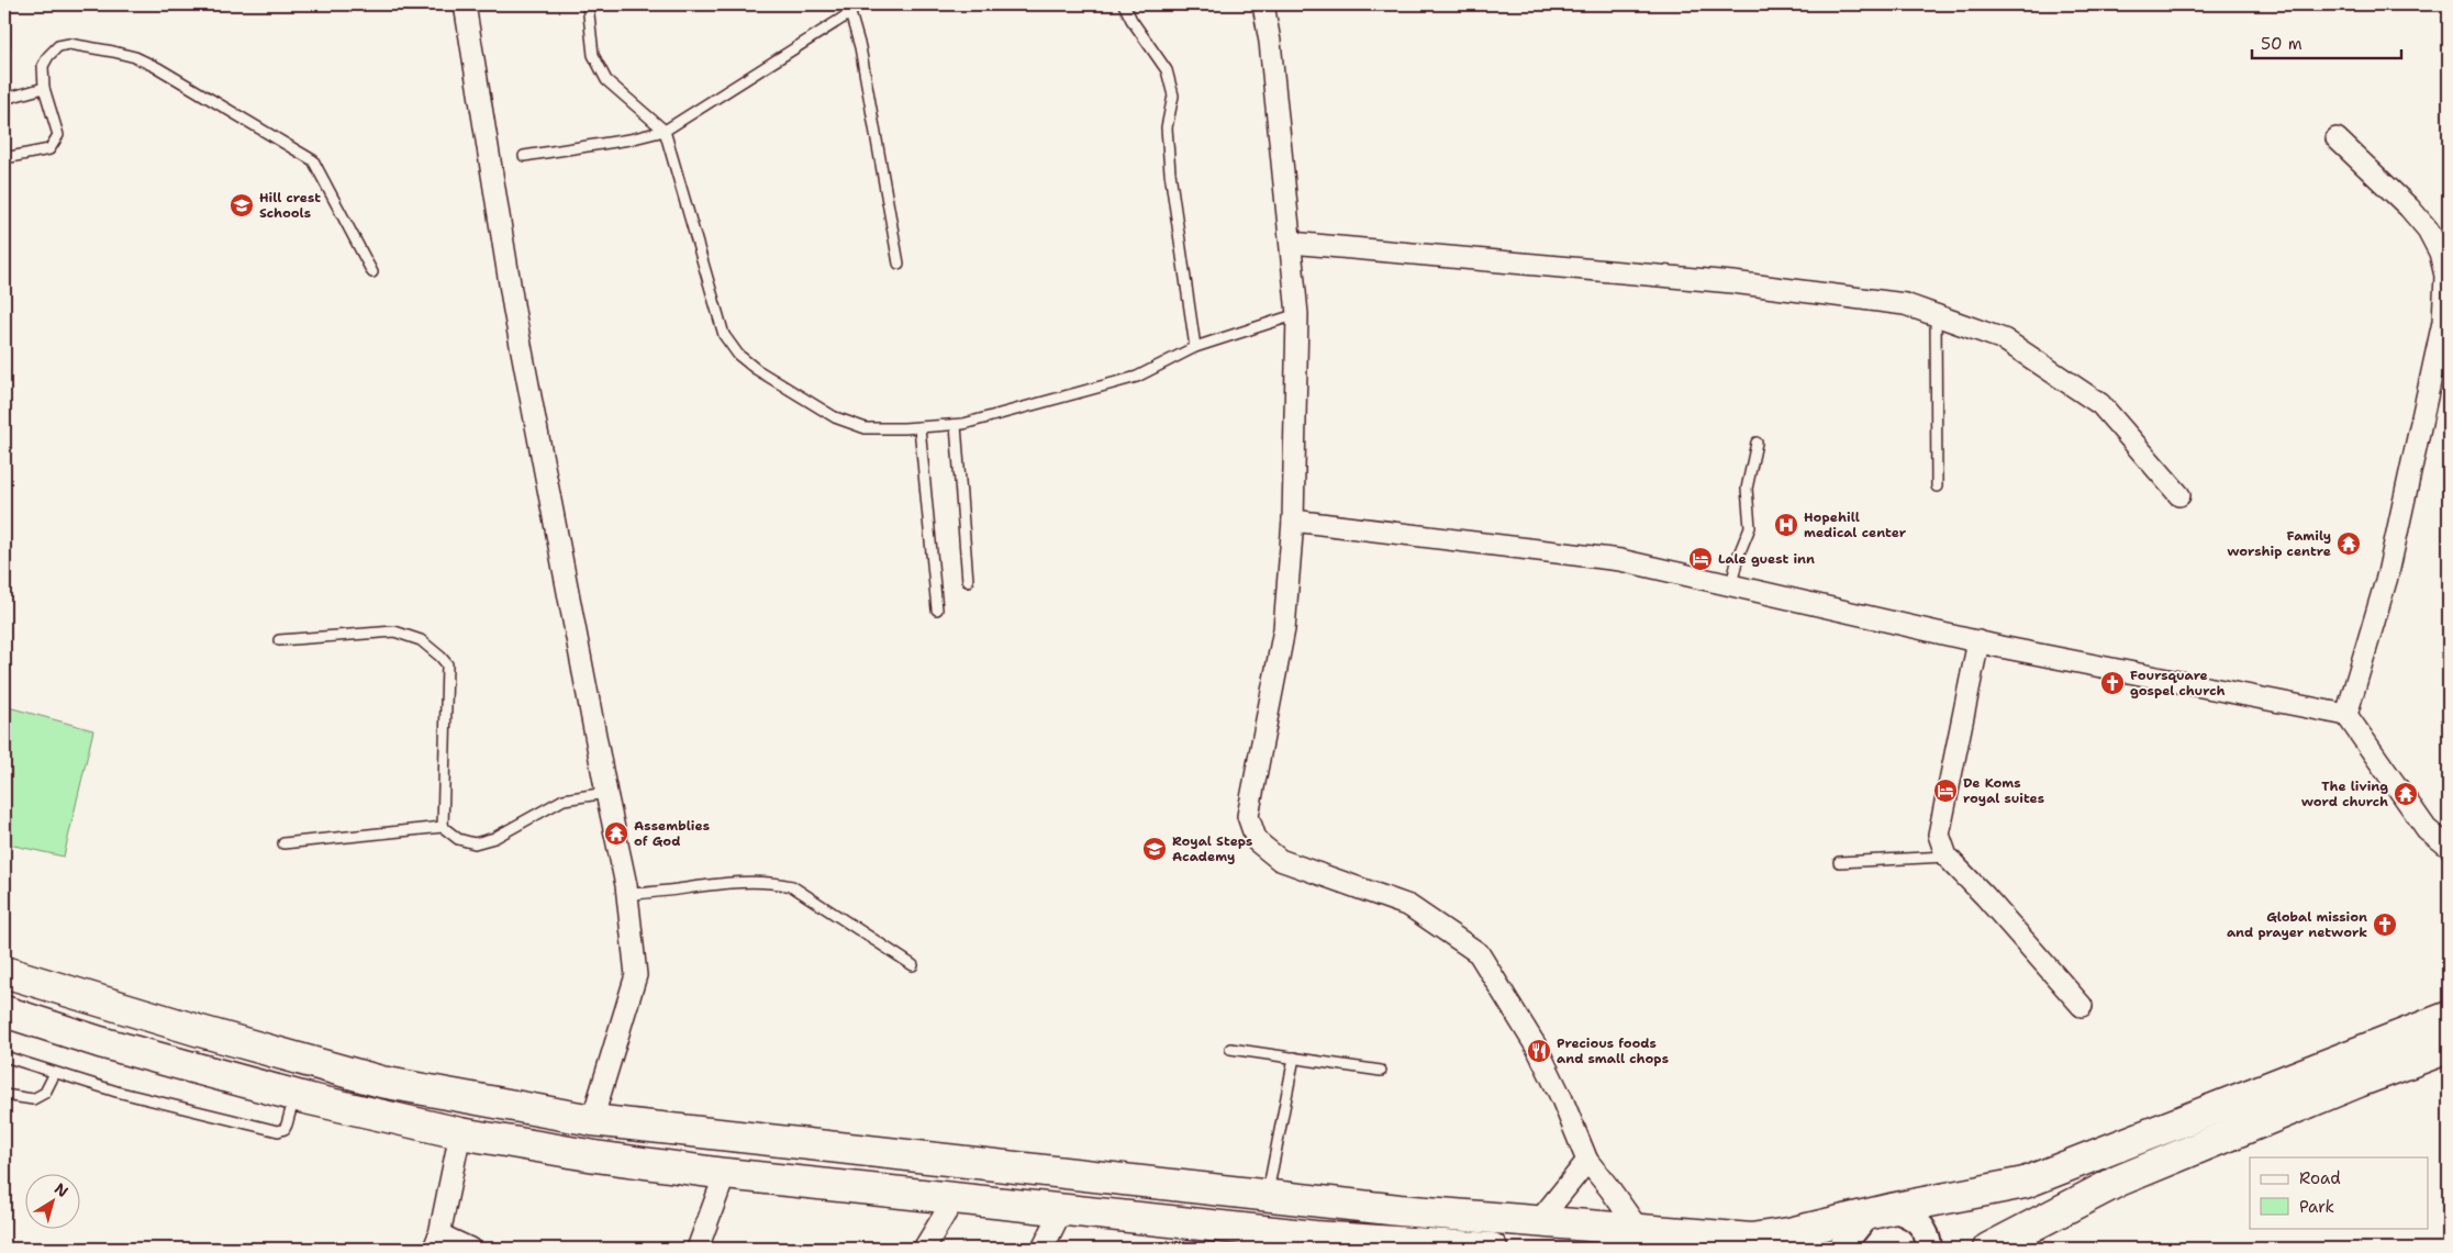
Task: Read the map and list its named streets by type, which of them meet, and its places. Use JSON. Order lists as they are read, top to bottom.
{
  "places": {
    "school or university": ["Hill crest Schools", "Royal Steps Academy"],
    "hospital": ["Hopehill medical center"],
    "temple": ["Family worship centre", "The living word church", "Assemblies of God"],
    "hotel": ["Lale guest inn", "De Koms royal suites"],
    "church": ["Foursquare gospel church", "Global mission and prayer network"],
    "restaurant": ["Precious foods and small chops"]
  },
  "legend": ["Road", "Park"],
  "scale_bar": "50 m",
  "north": "top right"
}
